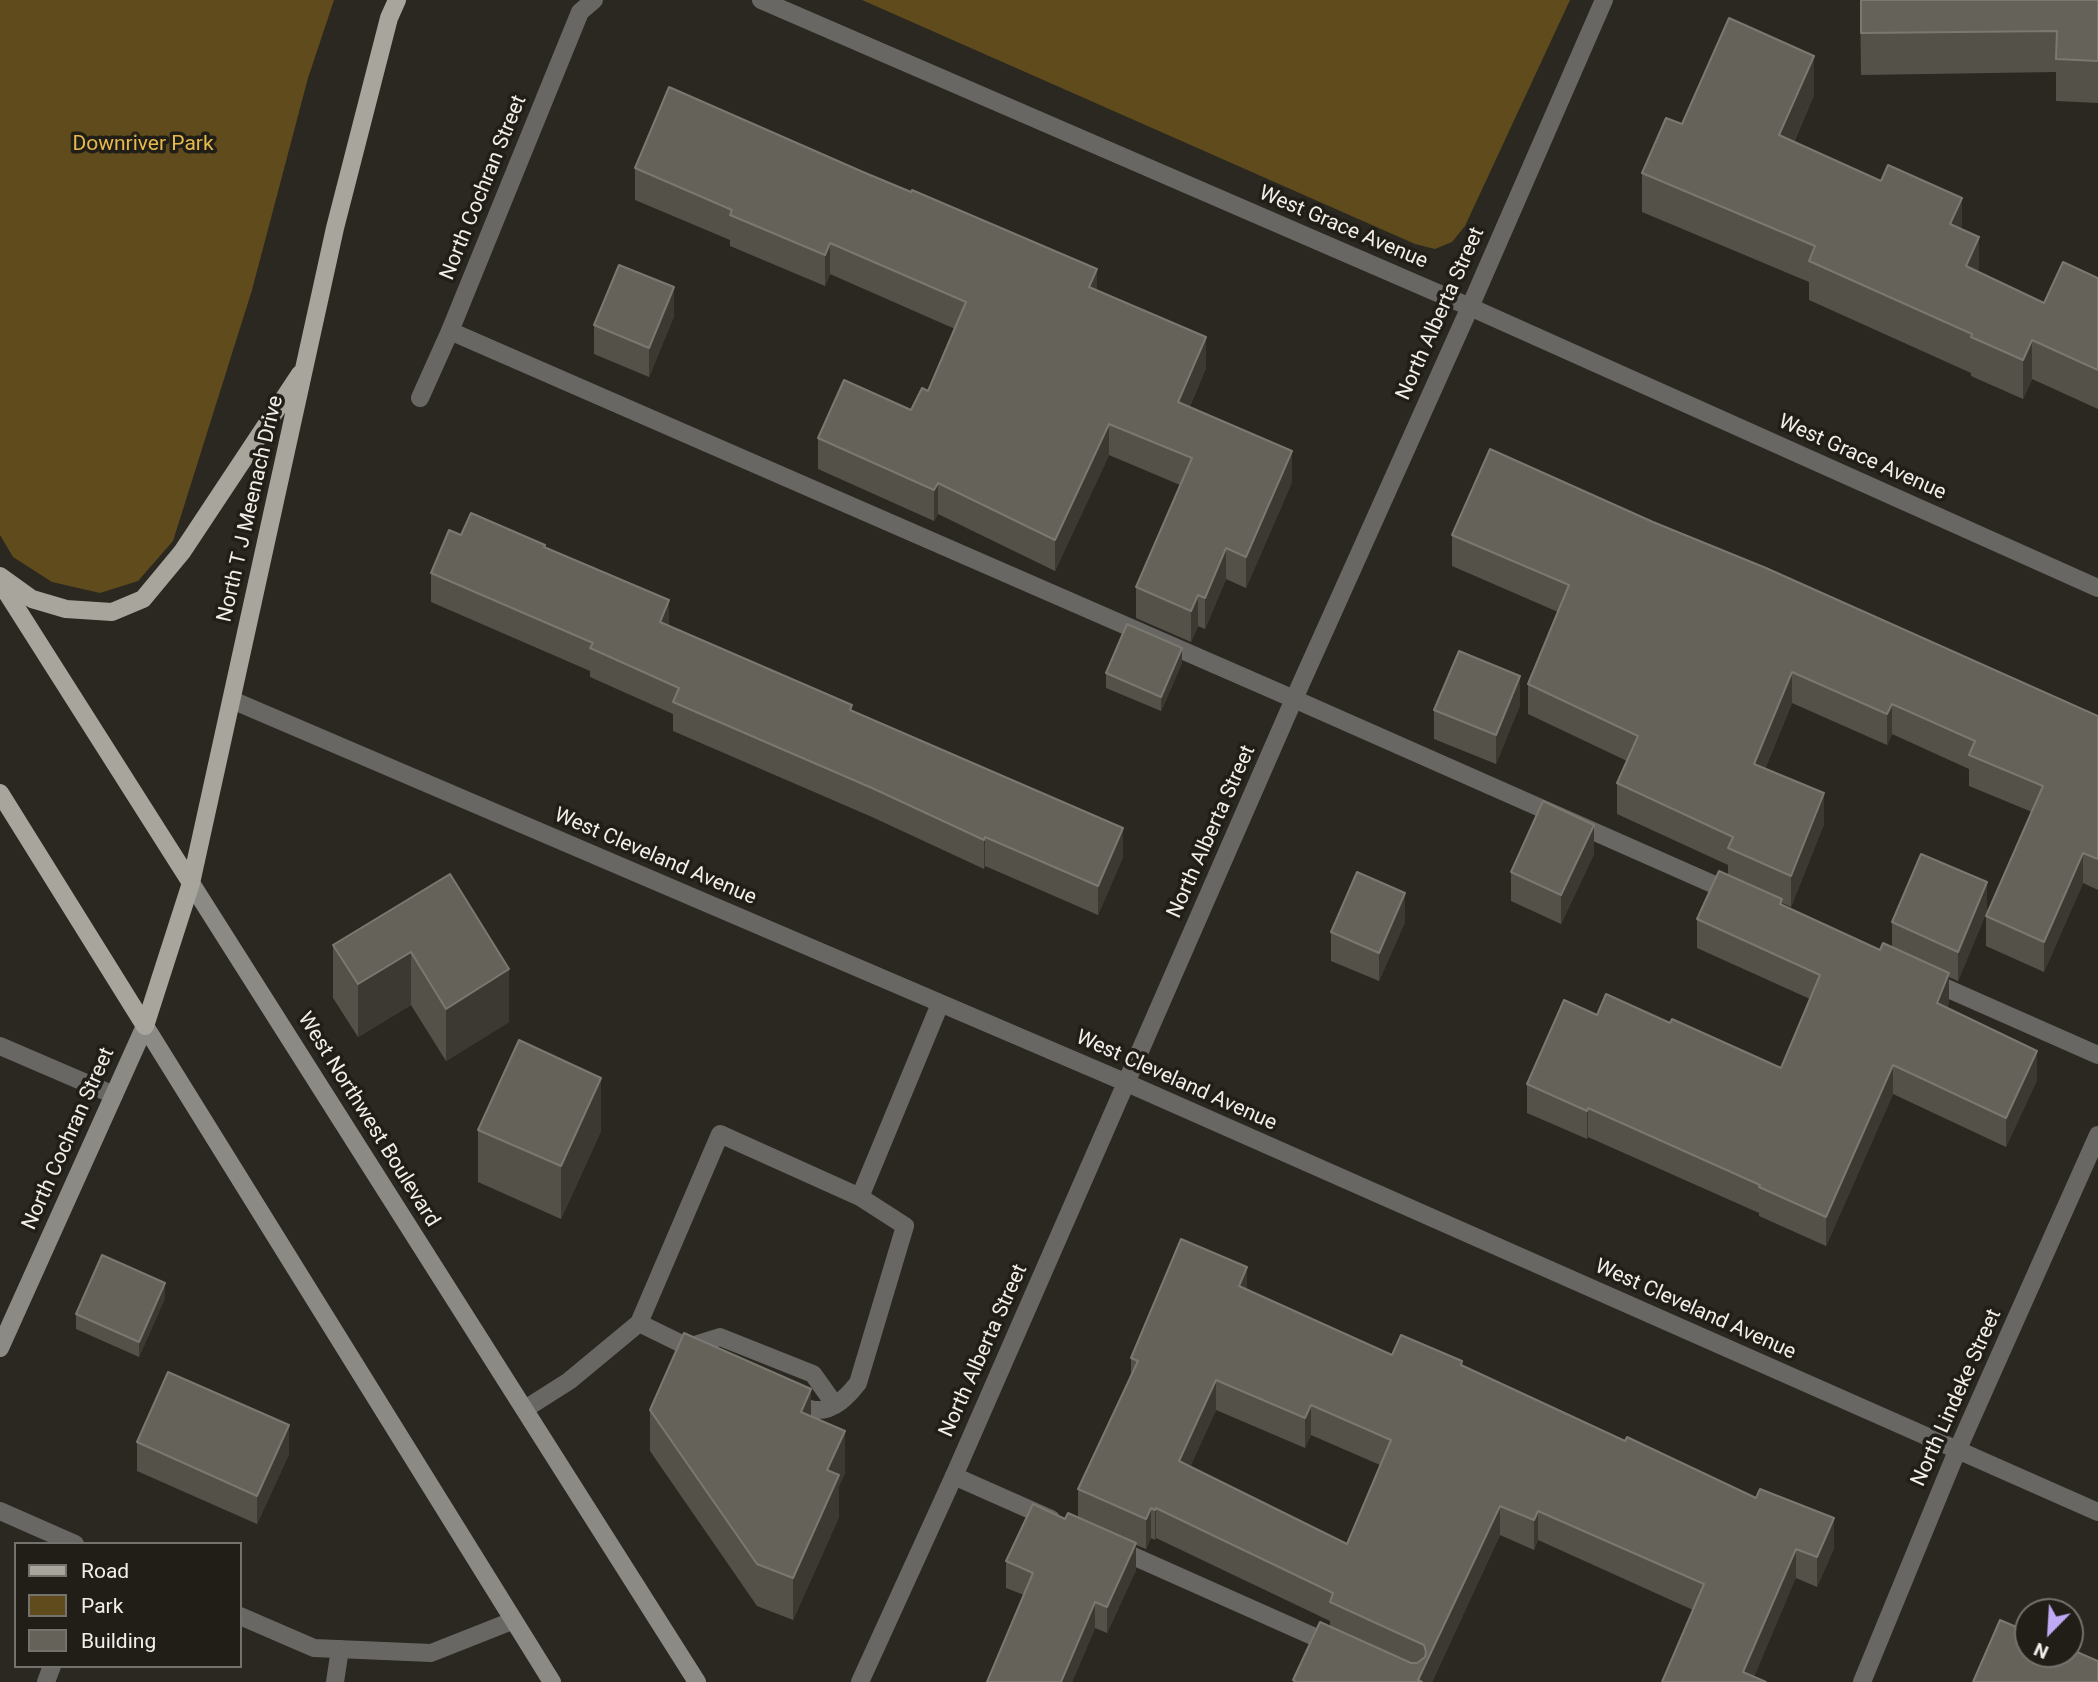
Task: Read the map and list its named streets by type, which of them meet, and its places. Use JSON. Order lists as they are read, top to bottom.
{
  "streets": {
    "main road": ["North Cochran Street", "North T J Meenach Drive", "West Northwest Boulevard"],
    "street": [
      "West Grace Avenue",
      "North Alberta Street",
      "West Cleveland Avenue",
      "North Lindeke Street"
    ]
  },
  "crossings": [
    ["North Cochran Street", "North T J Meenach Drive"],
    ["West Grace Avenue", "North Alberta Street"],
    ["North Alberta Street", "West Cleveland Avenue"],
    ["North T J Meenach Drive", "West Cleveland Avenue"],
    ["North T J Meenach Drive", "West Northwest Boulevard"],
    ["West Cleveland Avenue", "North Lindeke Street"]
  ],
  "parks": ["Downriver Park"],
  "legend": ["Road", "Park", "Building"],
  "north": "bottom left"
}
